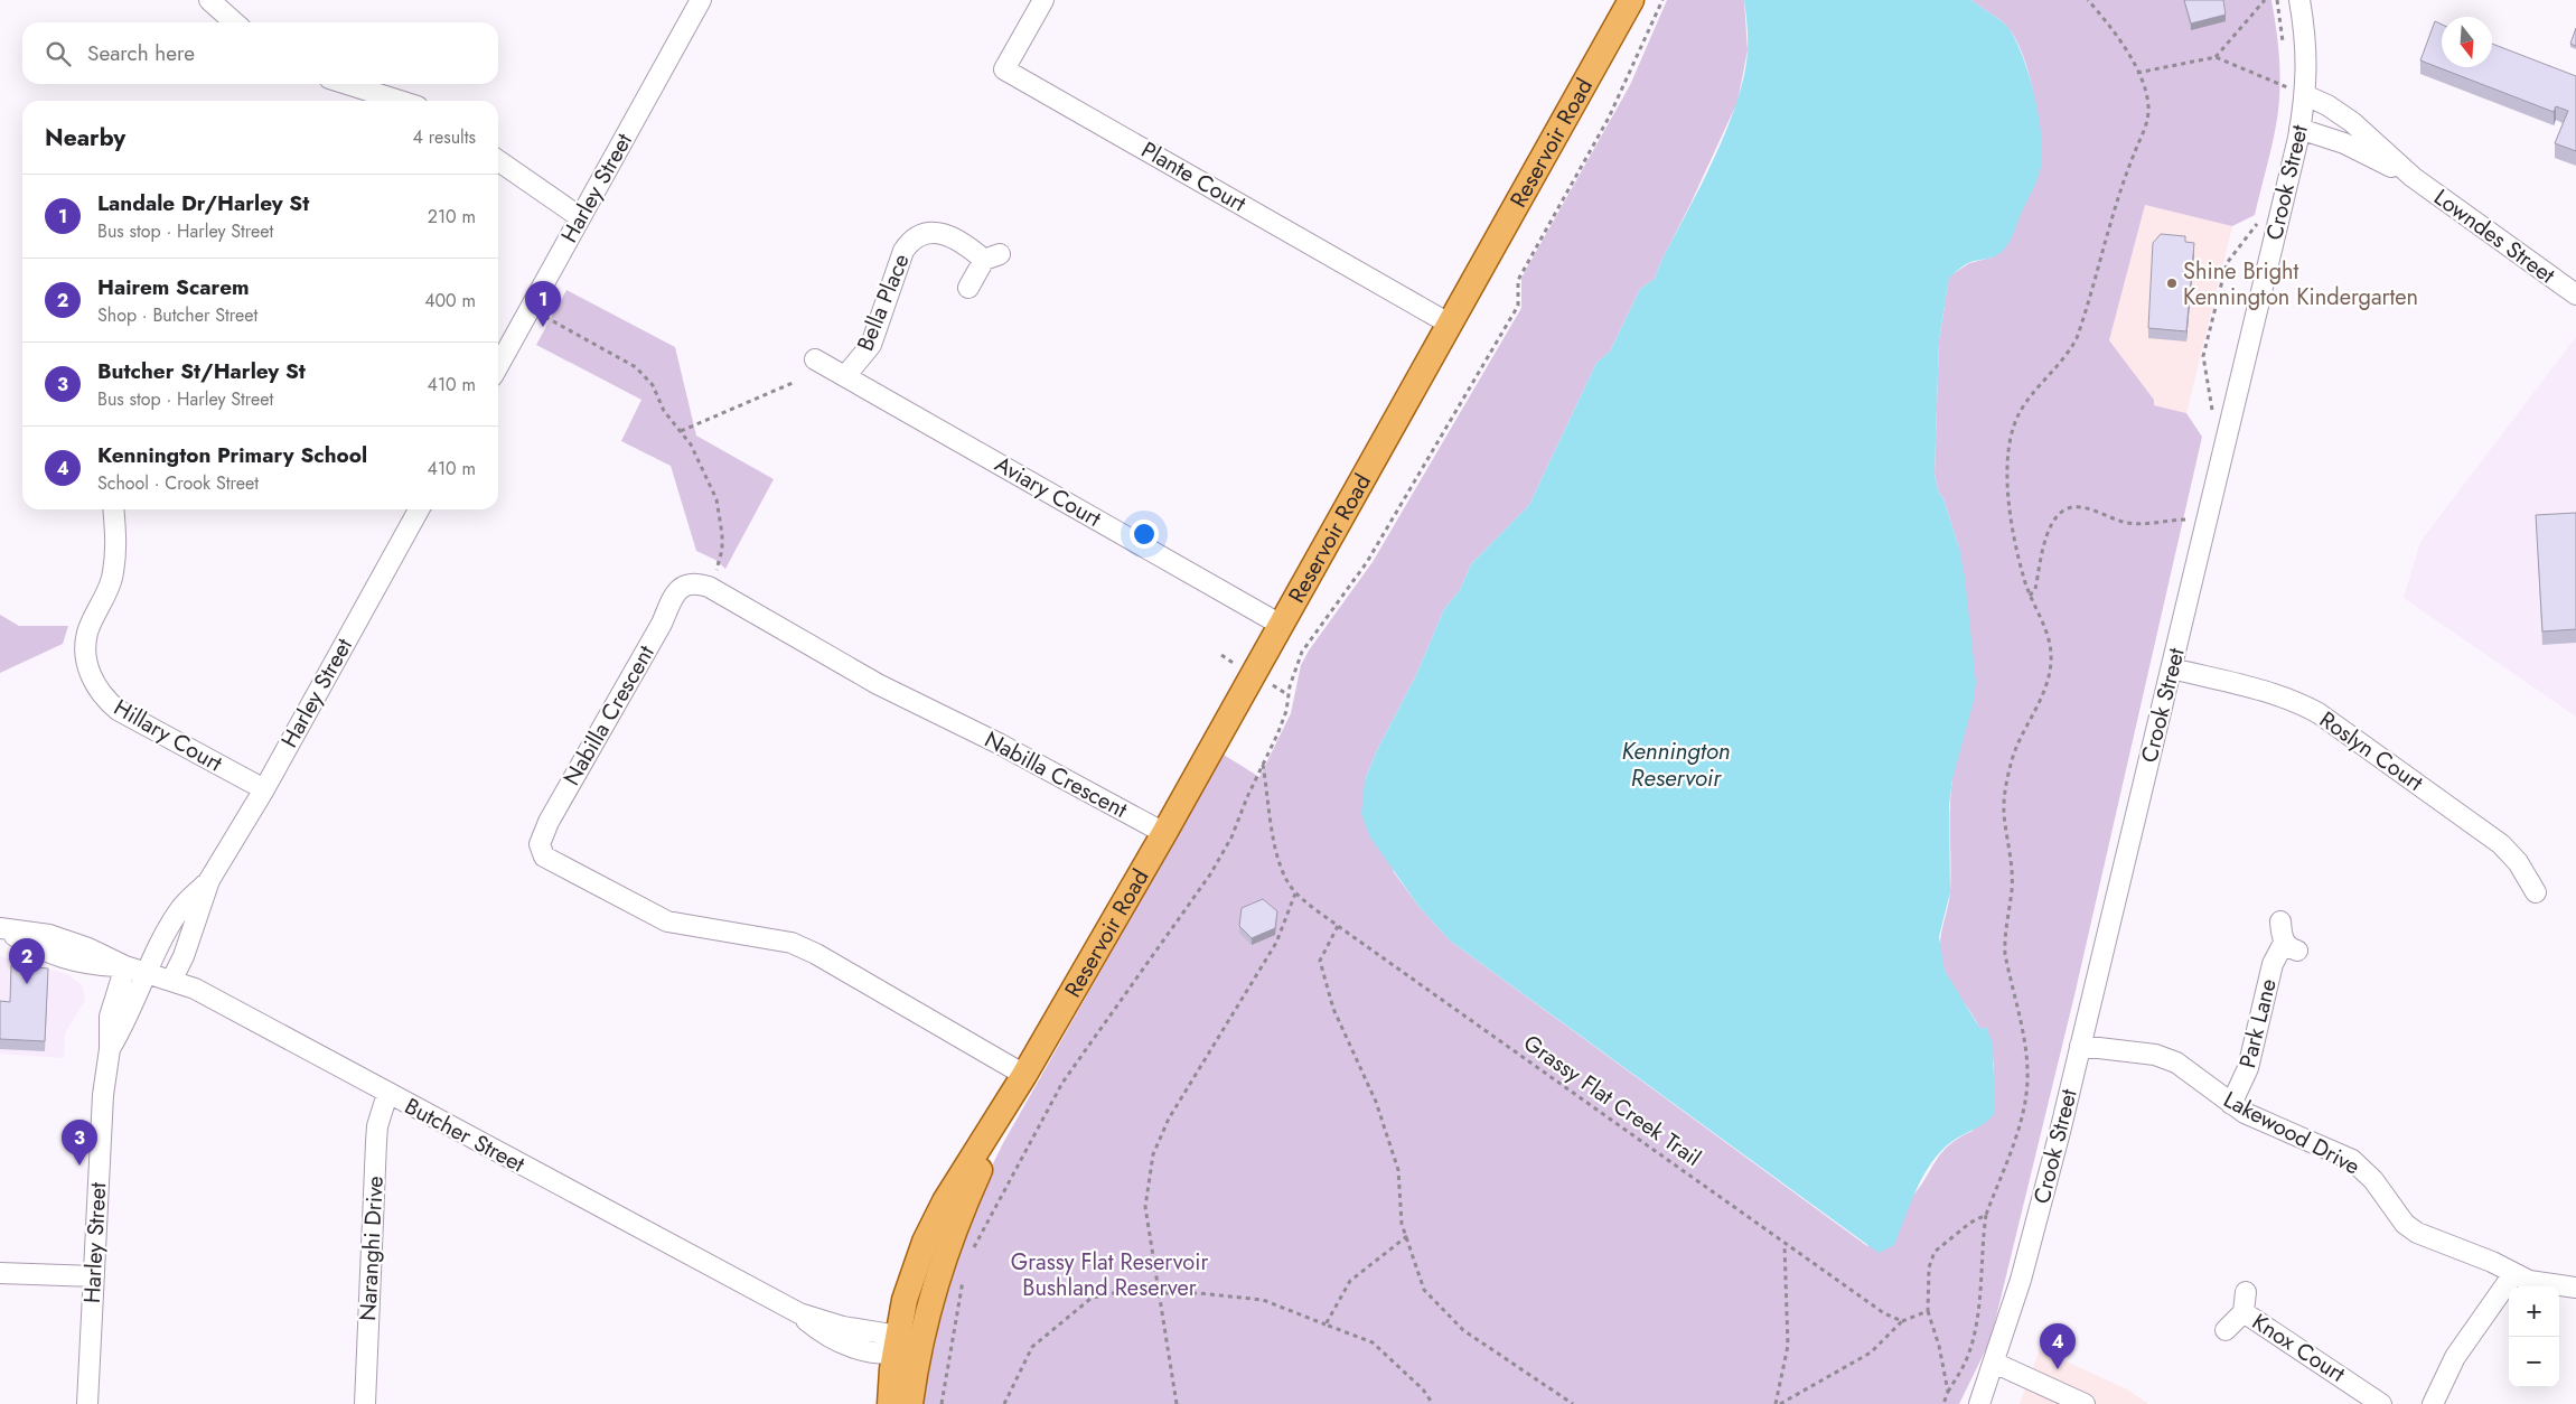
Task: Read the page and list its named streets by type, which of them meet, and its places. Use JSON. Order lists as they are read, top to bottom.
{
  "streets": {
    "main road": ["Reservoir Road"],
    "street": [
      "Plante Court",
      "Crook Street",
      "Harley Street",
      "Lowndes Street",
      "Bella Place",
      "Aviary Court",
      "Nabilla Crescent",
      "Hillary Court",
      "Roslyn Court",
      "Park Lane",
      "Lakewood Drive",
      "Butcher Street",
      "Naranghi Drive",
      "Knox Court"
    ],
    "path": ["Grassy Flat Creek Trail"]
  },
  "crossings": [
    ["Reservoir Road", "Plante Court"],
    ["Reservoir Road", "Aviary Court"],
    ["Reservoir Road", "Nabilla Crescent"],
    ["Reservoir Road", "Butcher Street"],
    ["Crook Street", "Lowndes Street"],
    ["Crook Street", "Roslyn Court"],
    ["Crook Street", "Lakewood Drive"],
    ["Harley Street", "Hillary Court"],
    ["Harley Street", "Butcher Street"],
    ["Bella Place", "Aviary Court"],
    ["Park Lane", "Lakewood Drive"],
    ["Butcher Street", "Naranghi Drive"]
  ],
  "water": ["Kennington Reservoir"],
  "parks": ["Grassy Flat Reservoir Bushland Reserver"],
  "places": ["Shine Bright Kennington Kindergarten"],
  "north": "bottom",
  "page": {
    "search": "Search here",
    "heading": ["Nearby", "4 results"],
    "list": [
      {
        "mark": "1",
        "name": "Landale Dr/Harley St",
        "note": "Bus stop · Harley Street",
        "value": "210 m"
      },
      {
        "mark": "2",
        "name": "Hairem Scarem",
        "note": "Shop · Butcher Street",
        "value": "400 m"
      },
      {
        "mark": "3",
        "name": "Butcher St/Harley St",
        "note": "Bus stop · Harley Street",
        "value": "410 m"
      },
      {
        "mark": "4",
        "name": "Kennington Primary School",
        "note": "School · Crook Street",
        "value": "410 m"
      }
    ],
    "pins": [
      "1",
      "2",
      "3",
      "4"
    ],
    "map_buttons": ["+", "−"]
  }
}
